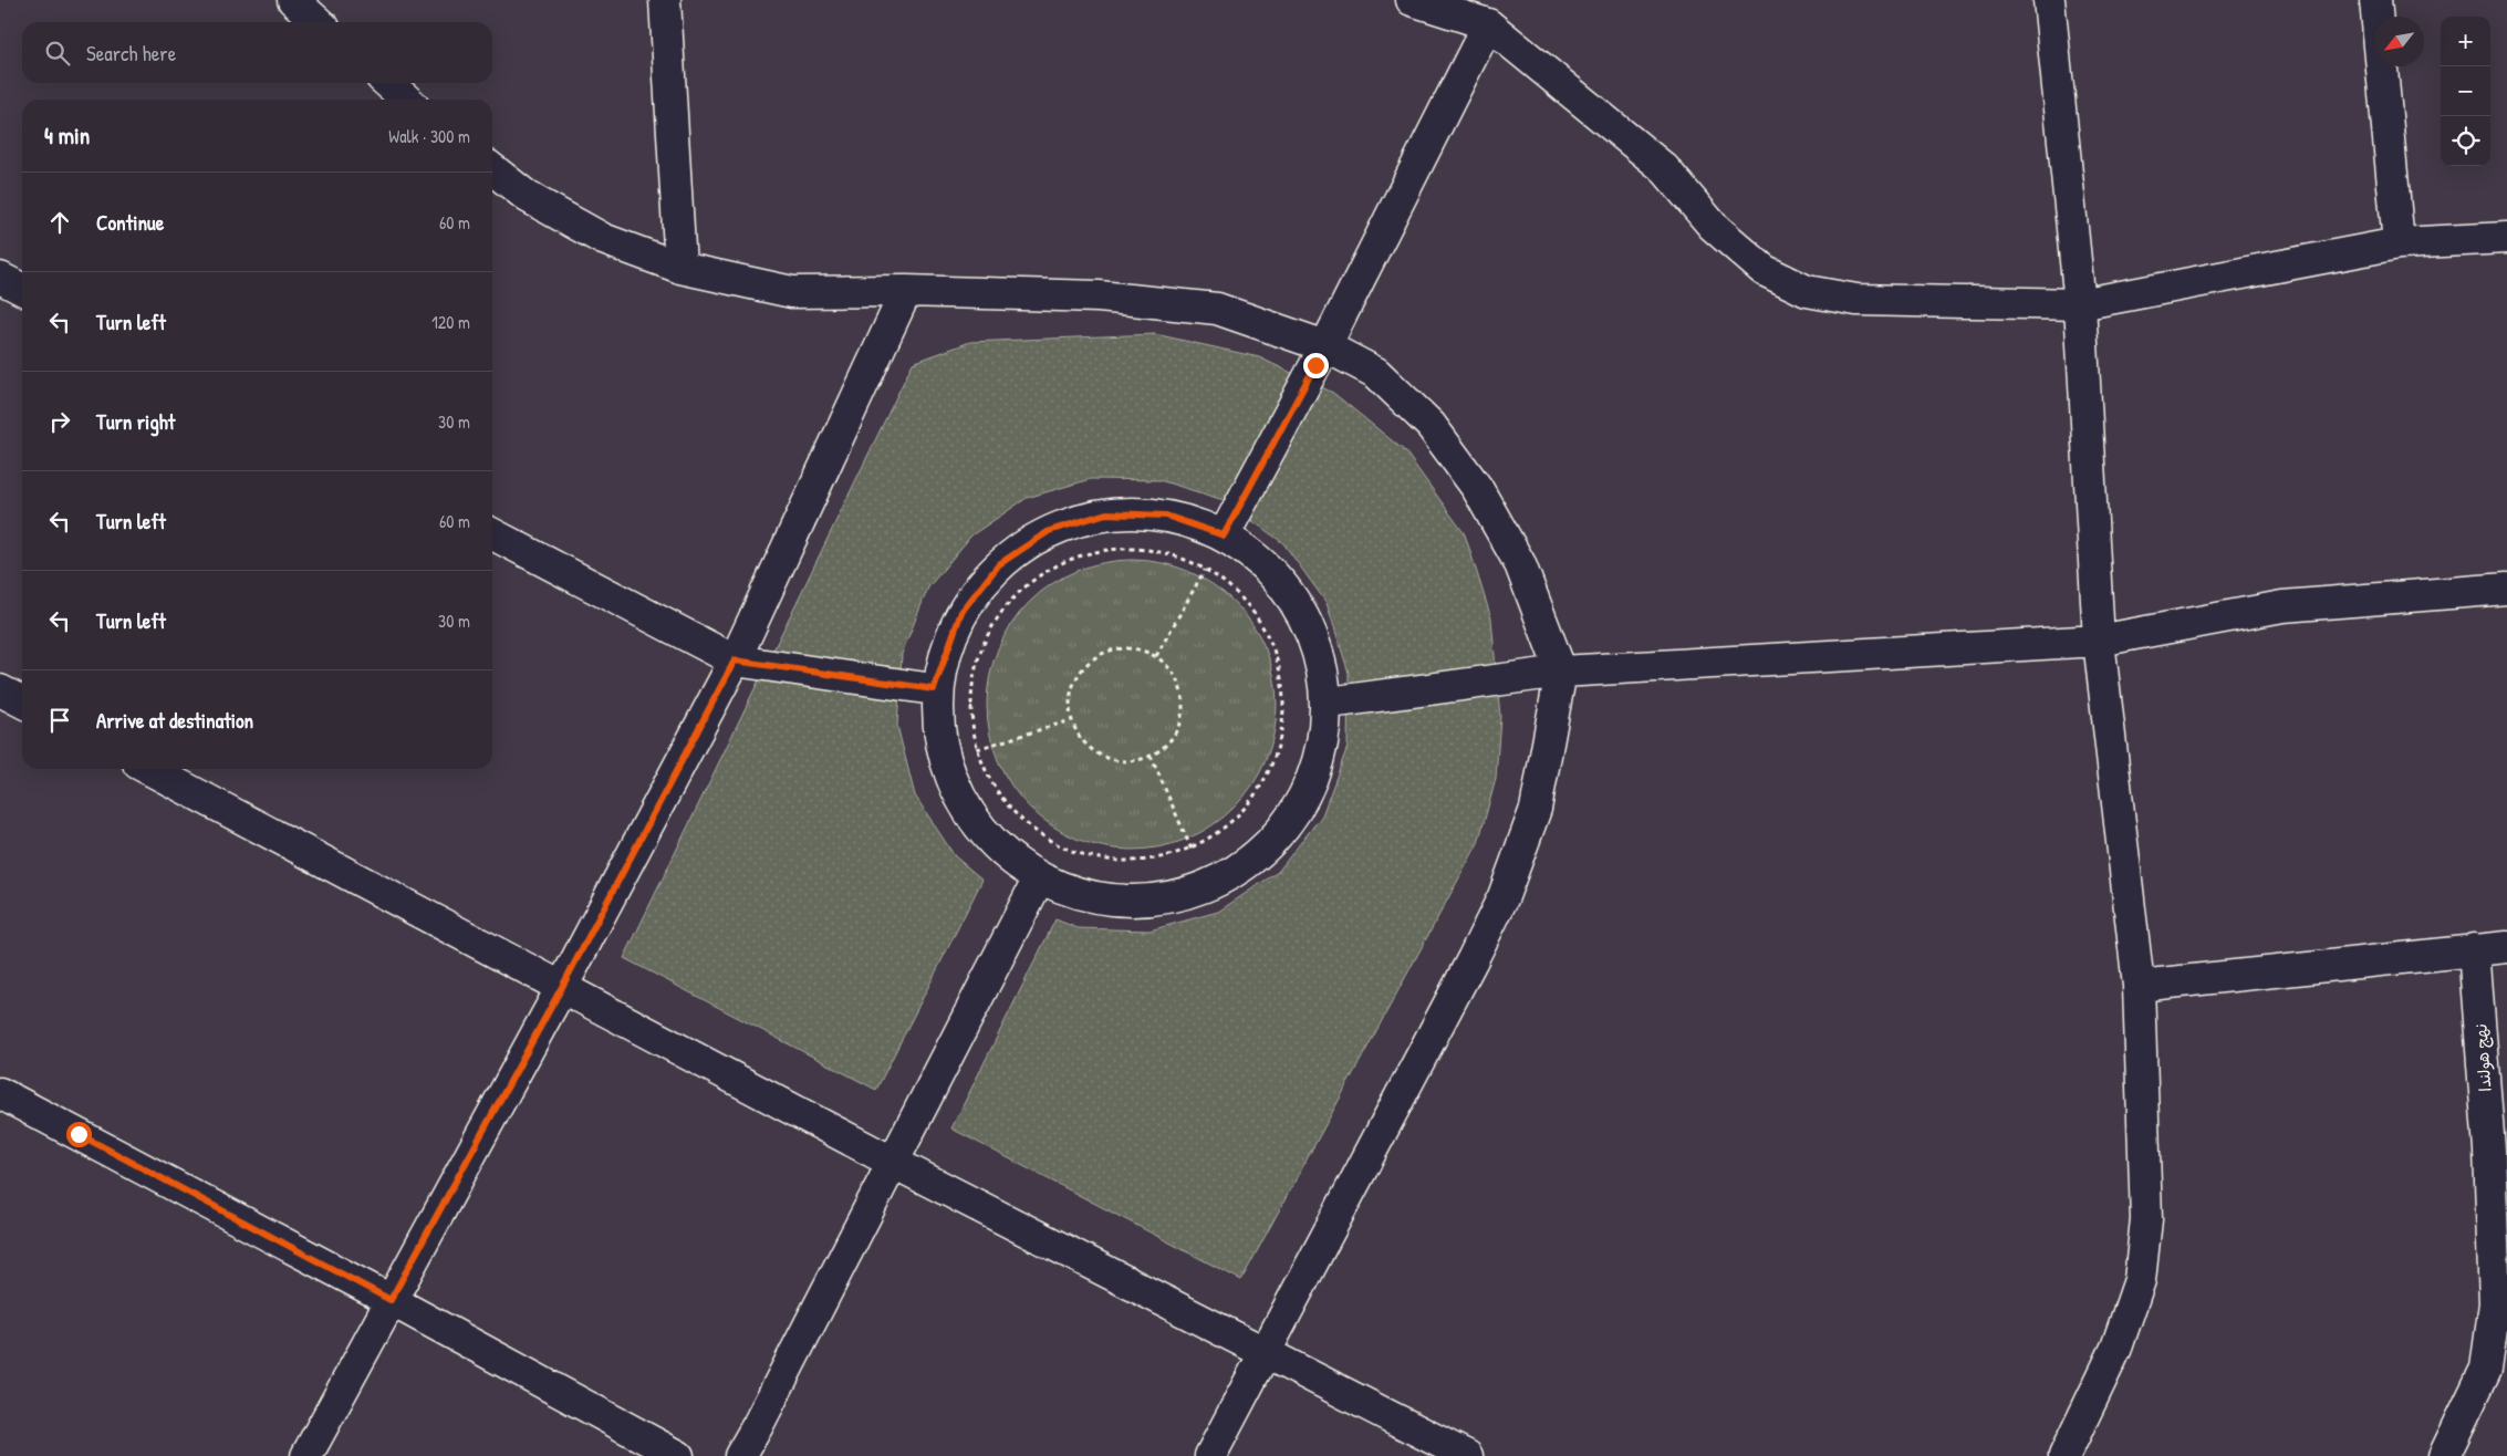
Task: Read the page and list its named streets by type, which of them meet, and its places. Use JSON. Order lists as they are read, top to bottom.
{
  "streets": {
    "street": ["نهج هولندا"]
  },
  "north": "bottom left",
  "page": {
    "map_buttons": ["+", "−"],
    "search": "Search here",
    "heading": ["4 min", "Walk · 300 m"],
    "list": [
      ["Continue", "60 m"],
      ["Turn left", "120 m"],
      ["Turn right", "30 m"],
      ["Turn left", "60 m"],
      ["Turn left", "30 m"],
      "Arrive at destination"
    ]
  }
}
